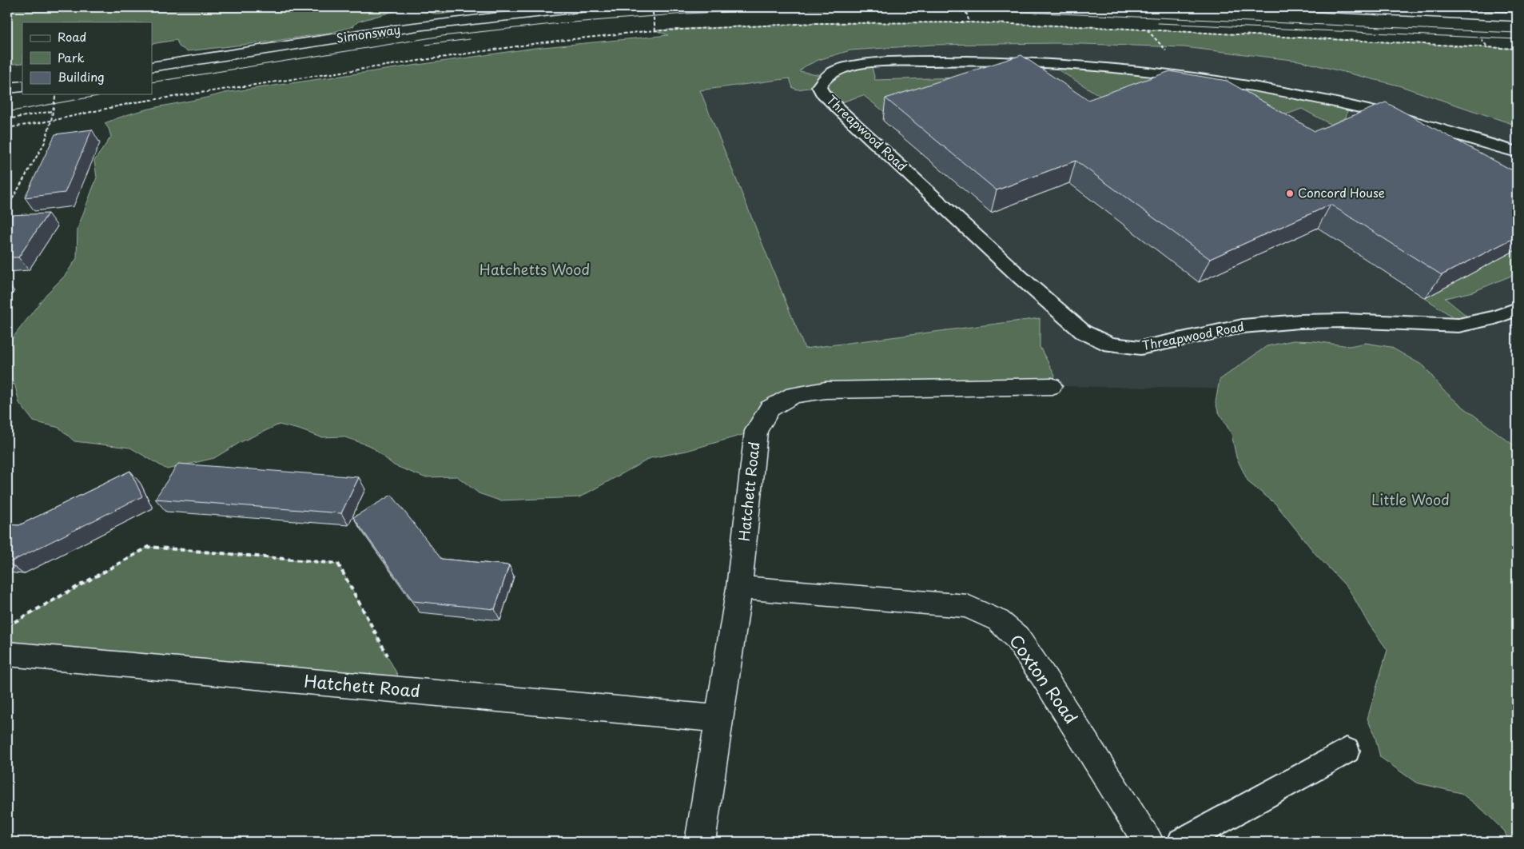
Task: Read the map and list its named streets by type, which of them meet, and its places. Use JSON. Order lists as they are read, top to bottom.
{
  "streets": {
    "street": ["Simonsway", "Hatchett Road", "Coxton Road"],
    "lane": ["Threapwood Road"]
  },
  "crossings": [
    ["Hatchett Road", "Coxton Road"]
  ],
  "parks": ["Hatchetts Wood", "Little Wood"],
  "places": ["Concord House"],
  "legend": ["Road", "Park", "Building"]
}
